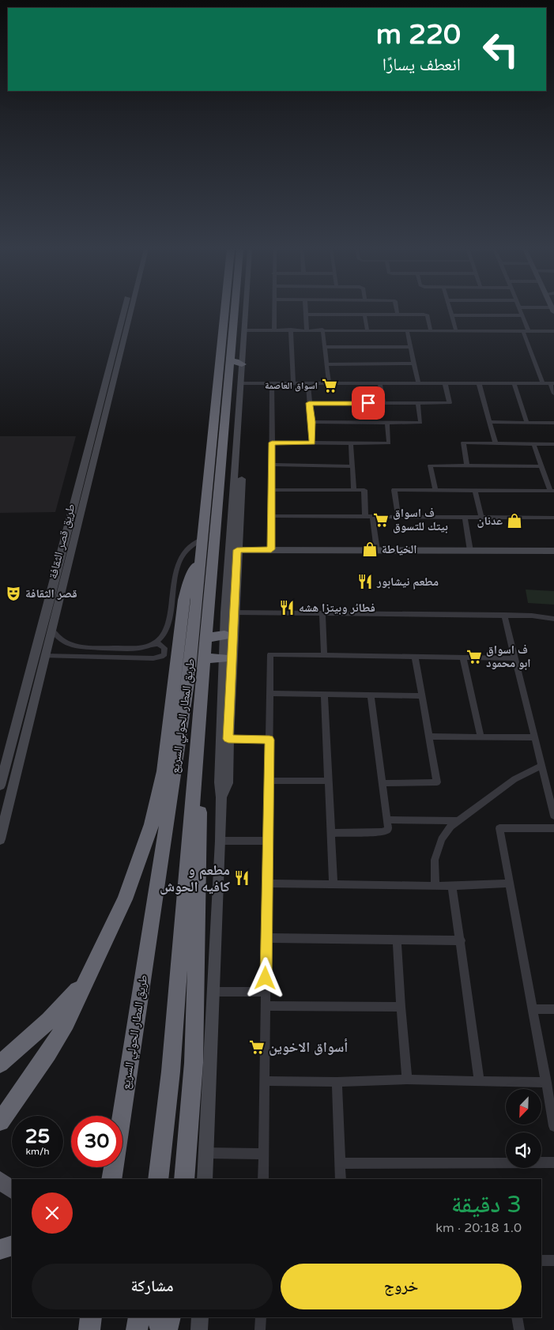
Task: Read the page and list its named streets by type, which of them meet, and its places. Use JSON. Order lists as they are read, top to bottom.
{
  "streets": {
    "highway": ["طريق المطار الحولي السريع"],
    "street": ["طريق قصر الثقافة"]
  },
  "places": {
    "supermarket": [
      "اسواق العاصمة",
      "ف اسواق بيتك للتسوق",
      "ف اسواق ابو محمود",
      "أسواق الاخوين"
    ],
    "shop": ["عدنان", "الخياطة"],
    "restaurant": ["مطعم نيشابور", "فطائر وبيتزا هشه", "مطعم و كافيه الحوش"],
    "theatre": ["قصر الثقافة"]
  },
  "north": "bottom left",
  "page": {
    "turn": ["220 m", "انعطف يسارًا"],
    "speed": "25 km/h",
    "limit": "30",
    "heading": ["3 دقيقة", "1.0 km · 20:18"],
    "buttons": ["خروج", "مشاركة"]
  }
}
